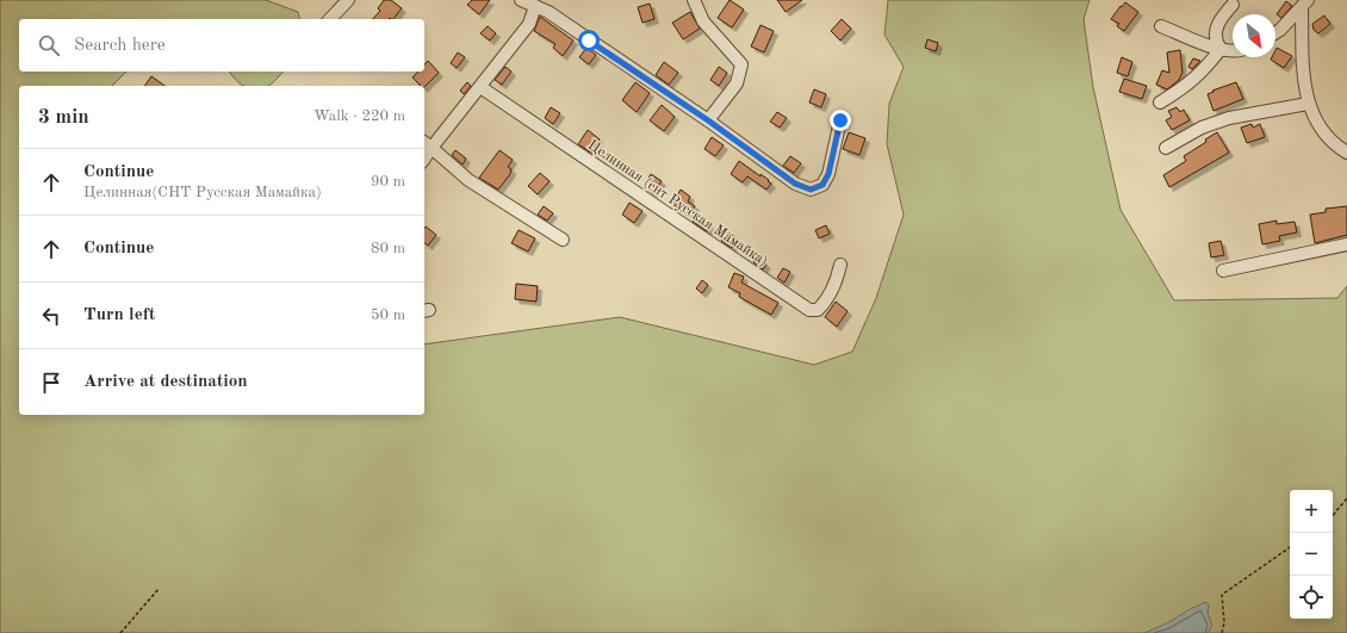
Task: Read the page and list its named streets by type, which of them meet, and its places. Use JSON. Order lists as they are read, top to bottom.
{
  "streets": {
    "street": ["Целинная (снт Русская Мамайка)"]
  },
  "north": "bottom right",
  "page": {
    "search": "Search here",
    "heading": ["3 min", "Walk · 220 m"],
    "list": [
      ["Continue", "Целинная(СНТ Русская Мамайка)", "90 m"],
      ["Continue", "80 m"],
      ["Turn left", "50 m"],
      "Arrive at destination"
    ],
    "map_buttons": ["+", "−"]
  }
}
